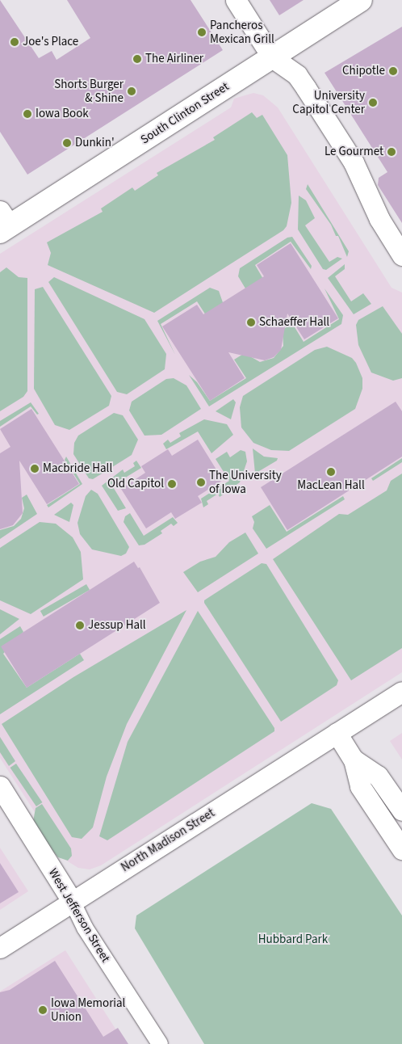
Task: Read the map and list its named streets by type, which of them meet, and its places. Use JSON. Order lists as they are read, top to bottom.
{
  "streets": {
    "main road": ["South Clinton Street"],
    "street": ["North Madison Street", "West Jefferson Street"]
  },
  "crossings": [
    ["North Madison Street", "West Jefferson Street"]
  ],
  "parks": ["Hubbard Park"],
  "places": [
    "Pancheros Mexican Grill",
    "Joe's Place",
    "The Airliner",
    "Chipotle",
    "Shorts Burger & Shine",
    "University Capitol Center",
    "Iowa Book",
    "Dunkin'",
    "Le Gourmet",
    "Schaeffer Hall",
    "Macbride Hall",
    "MacLean Hall",
    "The University of Iowa",
    "Old Capitol",
    "Jessup Hall",
    "Iowa Memorial Union"
  ]
}
